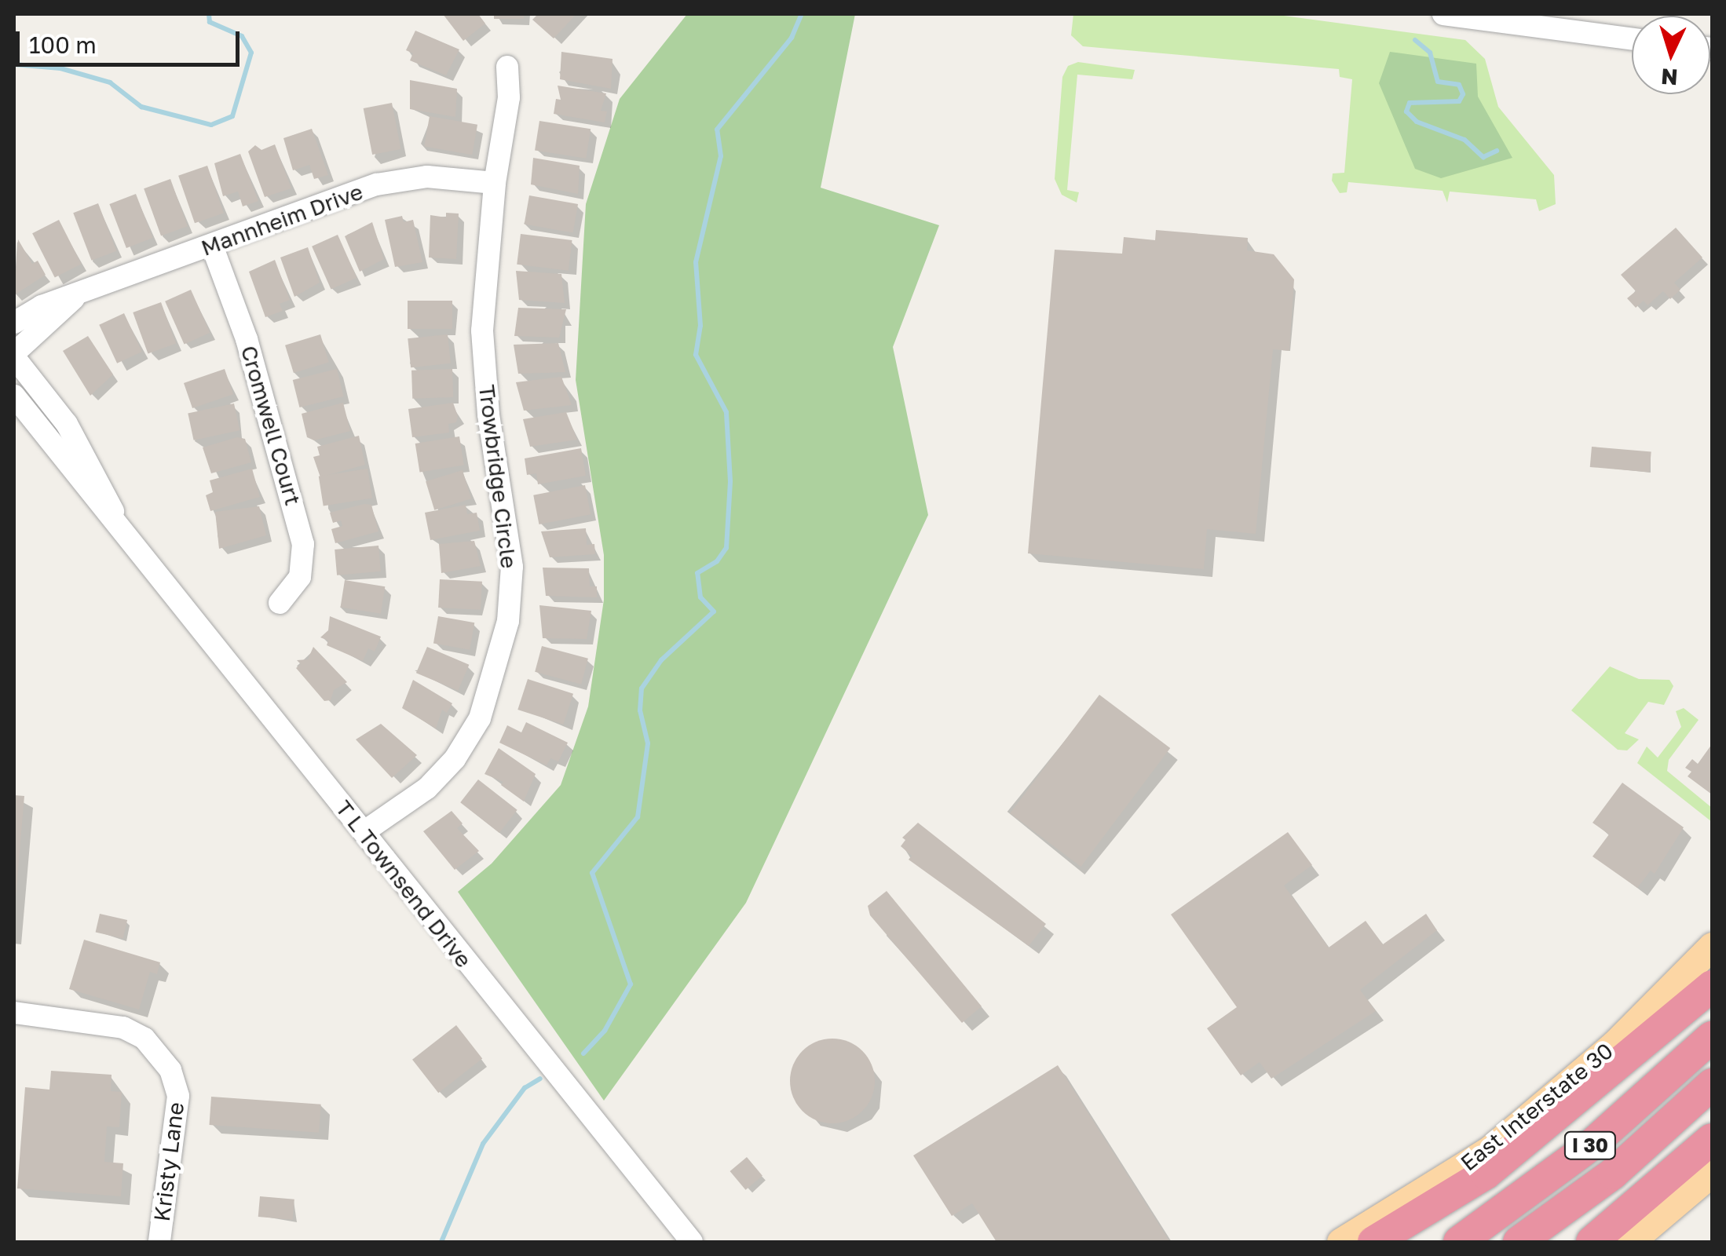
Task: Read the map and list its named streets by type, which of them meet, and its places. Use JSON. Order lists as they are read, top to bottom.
{
  "streets": {
    "highway": ["I 30"],
    "main road": ["East Interstate 30"],
    "street": [
      "Mannheim Drive",
      "Cromwell Court",
      "Trowbridge Circle",
      "T L Townsend Drive",
      "Kristy Lane"
    ]
  },
  "crossings": [
    ["Mannheim Drive", "Cromwell Court"],
    ["Mannheim Drive", "Trowbridge Circle"],
    ["Mannheim Drive", "T L Townsend Drive"],
    ["Trowbridge Circle", "T L Townsend Drive"]
  ],
  "scale_bar": "100 m",
  "north": "bottom"
}
